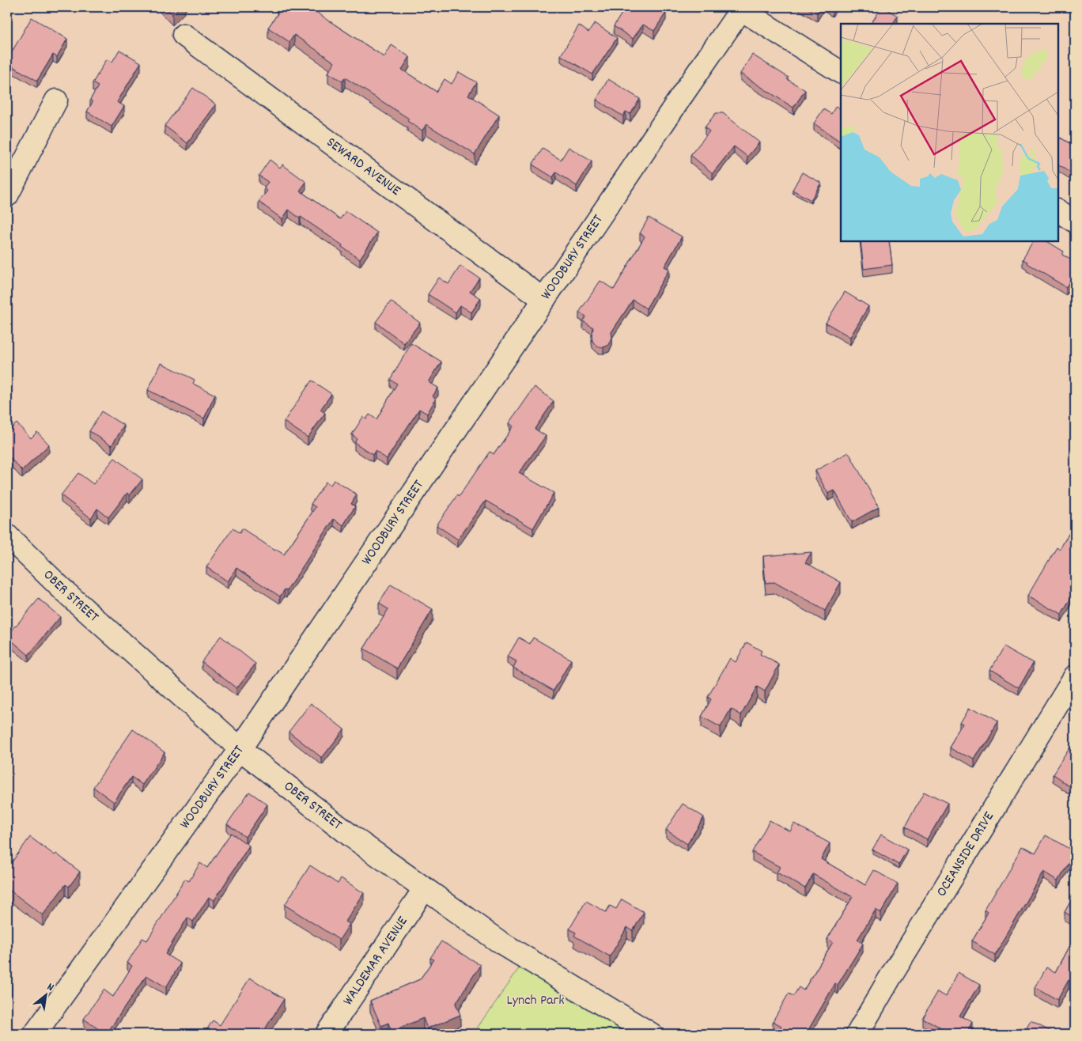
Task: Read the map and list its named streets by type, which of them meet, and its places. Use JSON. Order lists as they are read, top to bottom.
{
  "streets": {
    "street": [
      "SEWARD AVENUE",
      "WOODBURY STREET",
      "OBER STREET",
      "OCEANSIDE DRIVE",
      "WALDEMAR AVENUE"
    ]
  },
  "crossings": [
    ["SEWARD AVENUE", "WOODBURY STREET"],
    ["WOODBURY STREET", "OBER STREET"],
    ["OBER STREET", "WALDEMAR AVENUE"]
  ],
  "parks": ["Lynch Park"],
  "north": "top right"
}
